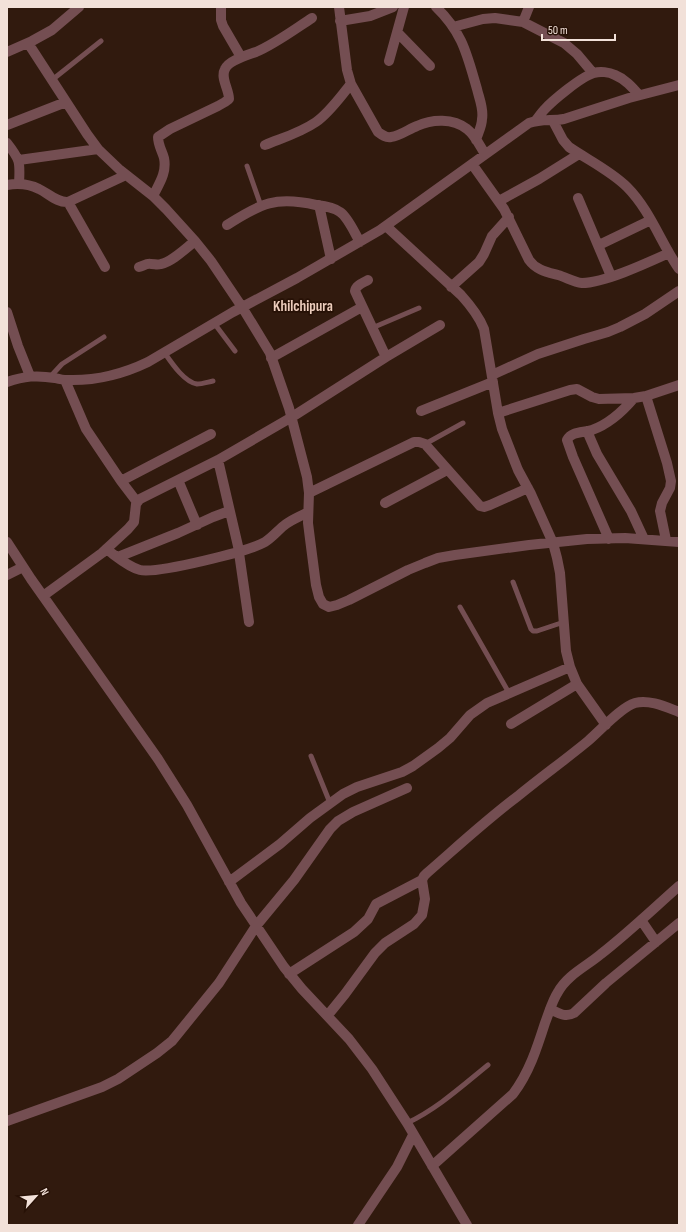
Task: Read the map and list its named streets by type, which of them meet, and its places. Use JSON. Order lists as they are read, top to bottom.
{
  "districts": ["Khilchipura"],
  "scale_bar": "50 m",
  "north": "top right"
}
